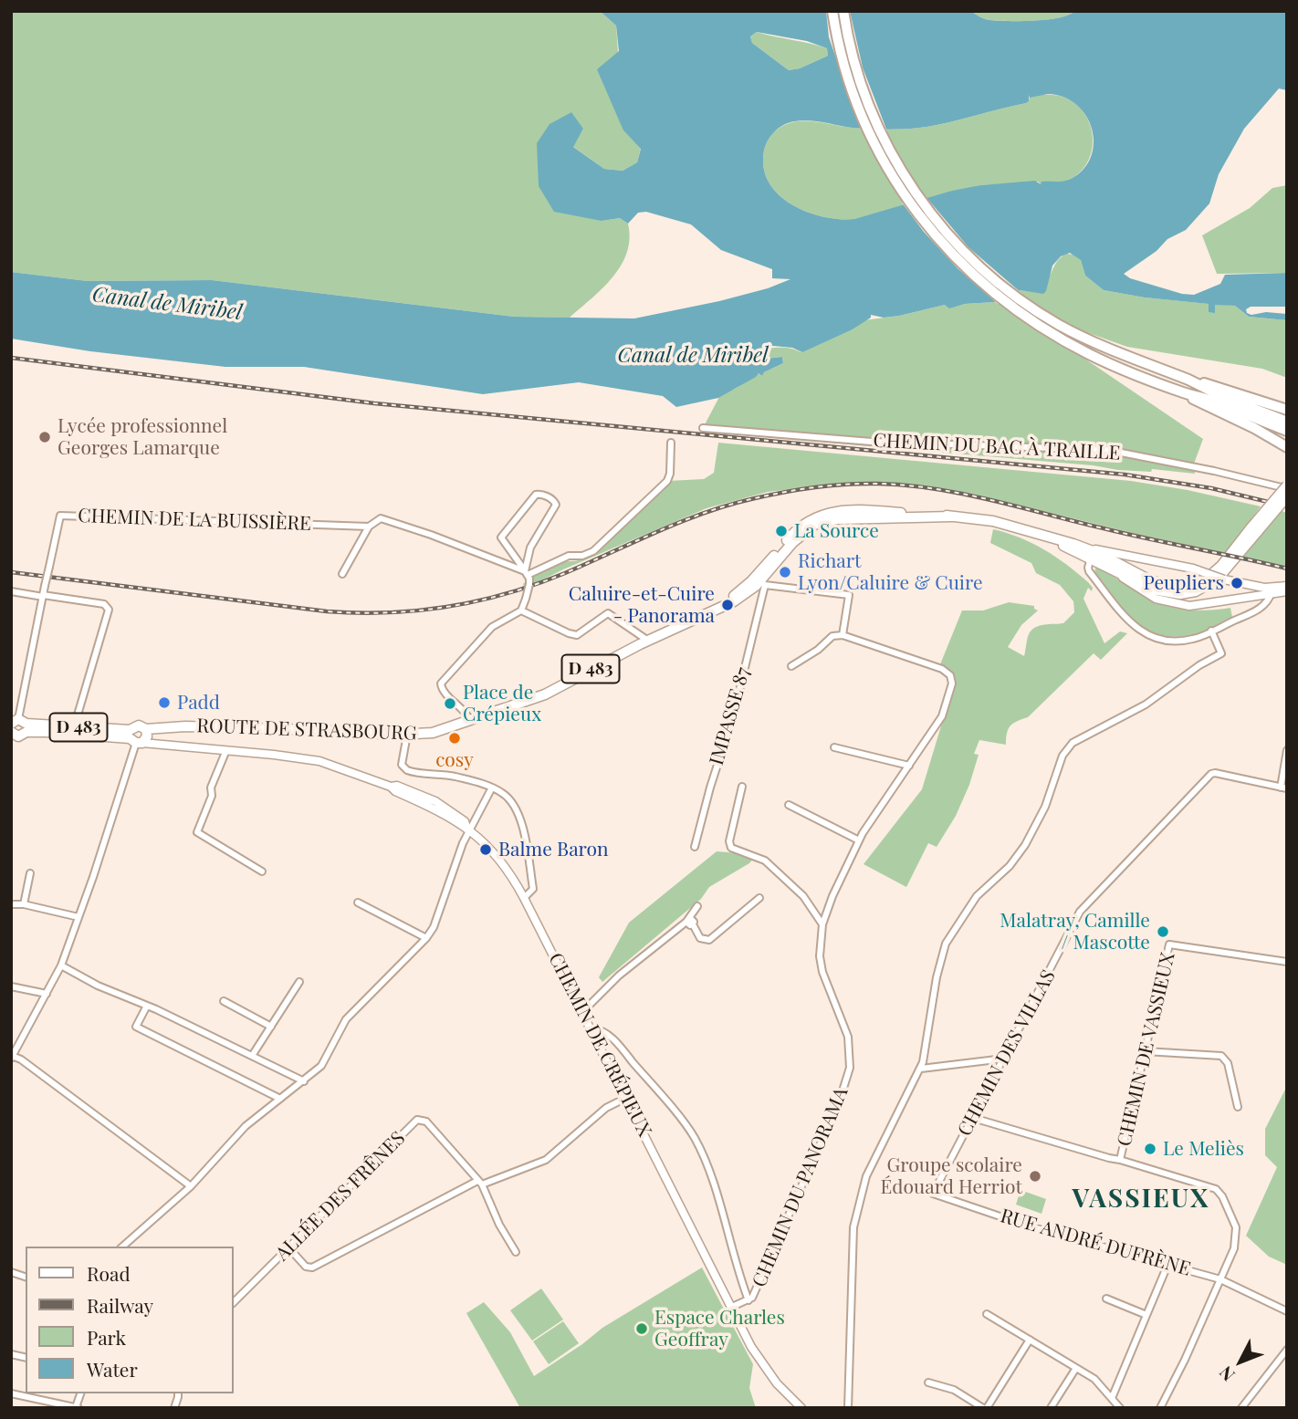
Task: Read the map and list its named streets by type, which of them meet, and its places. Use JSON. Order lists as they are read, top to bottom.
{
  "streets": {
    "main road": ["D 483", "ROUTE DE STRASBOURG"],
    "street": [
      "CHEMIN DU BAC À TRAILLE",
      "CHEMIN DE LA BUISSIÈRE",
      "IMPASSE 87",
      "CHEMIN DE CRÉPIEUX",
      "CHEMIN DE VASSIEUX",
      "CHEMIN DES VILLAS",
      "CHEMIN DU PANORAMA",
      "ALLÉE DES FRÊNES",
      "RUE ANDRÉ DUFRÈNE"
    ]
  },
  "crossings": [
    ["CHEMIN DE LA BUISSIÈRE", "D 483"],
    ["D 483", "ROUTE DE STRASBOURG"],
    ["D 483", "CHEMIN DE CRÉPIEUX"],
    ["IMPASSE 87", "ROUTE DE STRASBOURG"],
    ["ROUTE DE STRASBOURG", "CHEMIN DE CRÉPIEUX"],
    ["CHEMIN DE VASSIEUX", "RUE ANDRÉ DUFRÈNE"],
    ["CHEMIN DES VILLAS", "RUE ANDRÉ DUFRÈNE"]
  ],
  "districts": ["VASSIEUX"],
  "water": ["Canal de Miribel"],
  "places": [
    "Lycée professionnel Georges Lamarque",
    "La Source",
    "Richart Lyon/Caluire & Cuire",
    "Peupliers",
    "Caluire-et-Cuire - Panorama",
    "Padd",
    "Place de Crépieux",
    "cosy",
    "Balme Baron",
    "Malatray, Camille / Mascotte",
    "Le Meliès",
    "Groupe scolaire Édouard Herriot",
    "Espace Charles Geoffray"
  ],
  "legend": [
    "Road",
    "Railway",
    "Park",
    "Water"
  ],
  "north": "bottom left"
}
